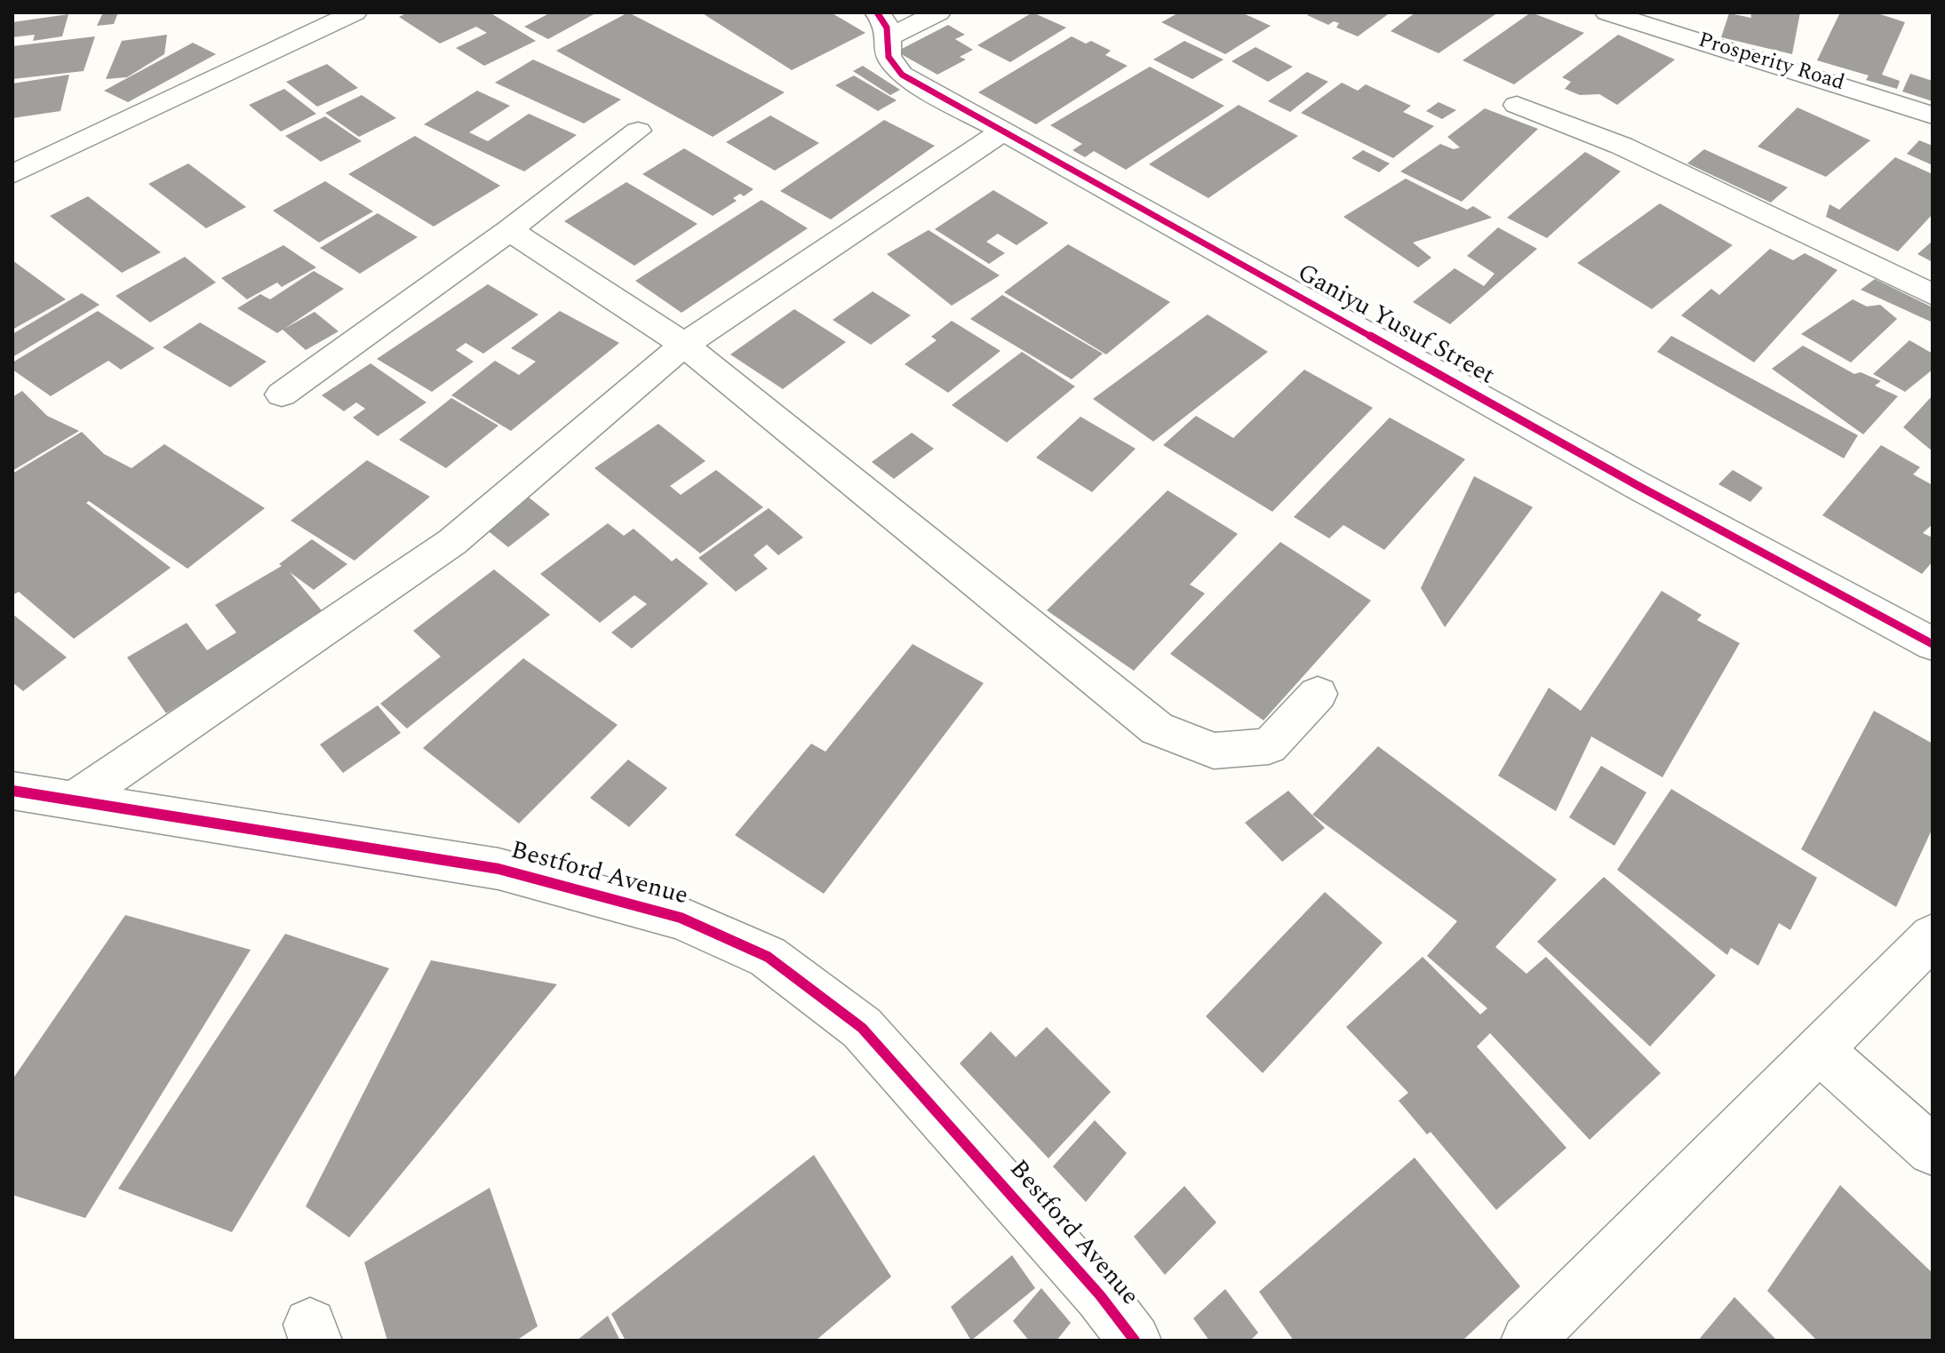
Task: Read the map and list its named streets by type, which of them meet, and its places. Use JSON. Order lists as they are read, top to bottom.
{
  "streets": {
    "street": ["Prosperity Road", "Ganiyu Yusuf Street", "Bestford Avenue"]
  }
}
